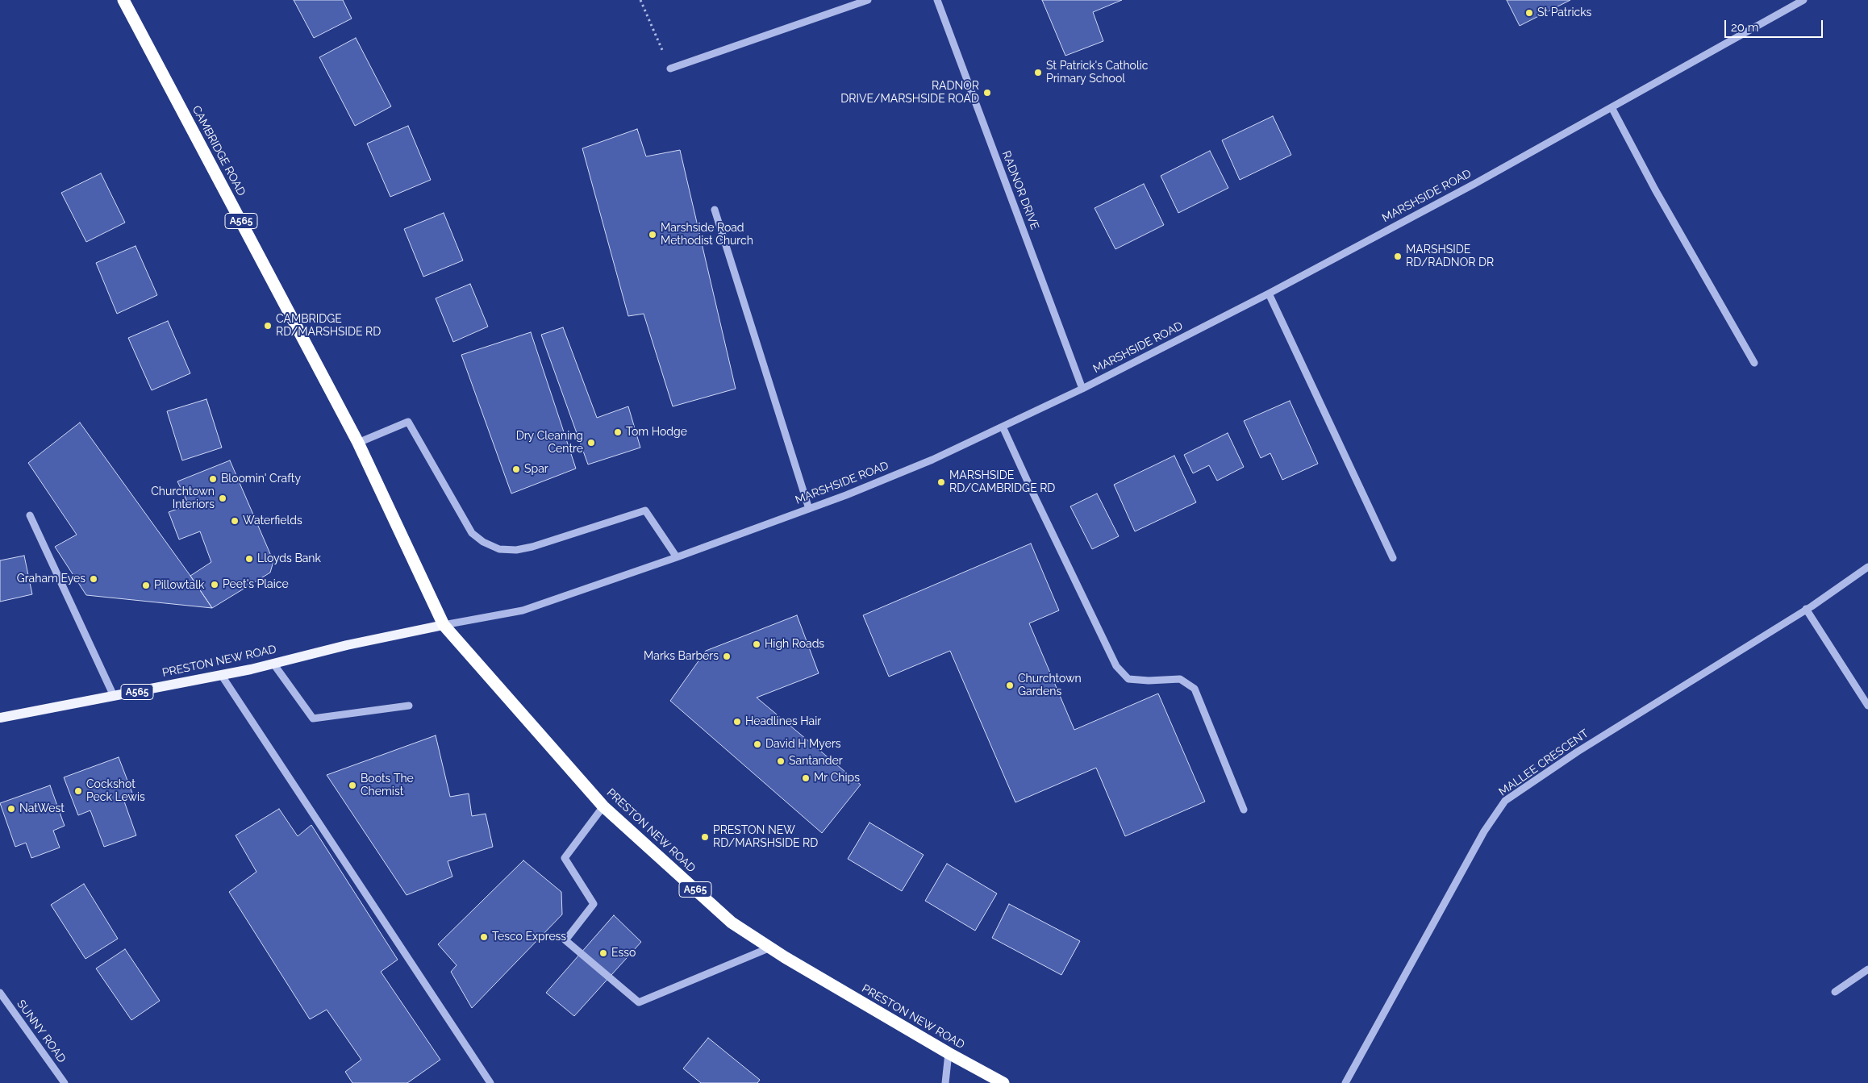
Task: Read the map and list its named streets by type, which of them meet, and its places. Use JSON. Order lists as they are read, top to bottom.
{
  "streets": {
    "highway": ["CAMBRIDGE ROAD", "A565", "PRESTON NEW ROAD"],
    "street": [
      "RADNOR DRIVE",
      "MARSHSIDE ROAD",
      "MALLEE CRESCENT",
      "SUNNY ROAD"
    ]
  },
  "crossings": [
    ["CAMBRIDGE ROAD", "PRESTON NEW ROAD"],
    ["RADNOR DRIVE", "MARSHSIDE ROAD"],
    ["MARSHSIDE ROAD", "PRESTON NEW ROAD"]
  ],
  "places": [
    "St Patricks",
    "St Patrick's Catholic Primary School",
    "RADNOR DRIVE/MARSHSIDE ROAD",
    "Marshside Road Methodist Church",
    "MARSHSIDE RD/RADNOR DR",
    "CAMBRIDGE RD/MARSHSIDE RD",
    "Tom Hodge",
    "Dry Cleaning Centre",
    "Spar",
    "Bloomin' Crafty",
    "MARSHSIDE RD/CAMBRIDGE RD",
    "Churchtown Interiors",
    "Waterfields",
    "Lloyds Bank",
    "Graham Eyes",
    "Peet's Plaice",
    "Pillowtalk",
    "High Roads",
    "Marks Barbers",
    "Churchtown Gardens",
    "Headlines Hair",
    "David H Myers",
    "Santander",
    "Mr Chips",
    "Boots The Chemist",
    "Cockshot Peck Lewis",
    "NatWest",
    "PRESTON NEW RD/MARSHSIDE RD",
    "Tesco Express",
    "Esso"
  ],
  "scale_bar": "20 m"
}
